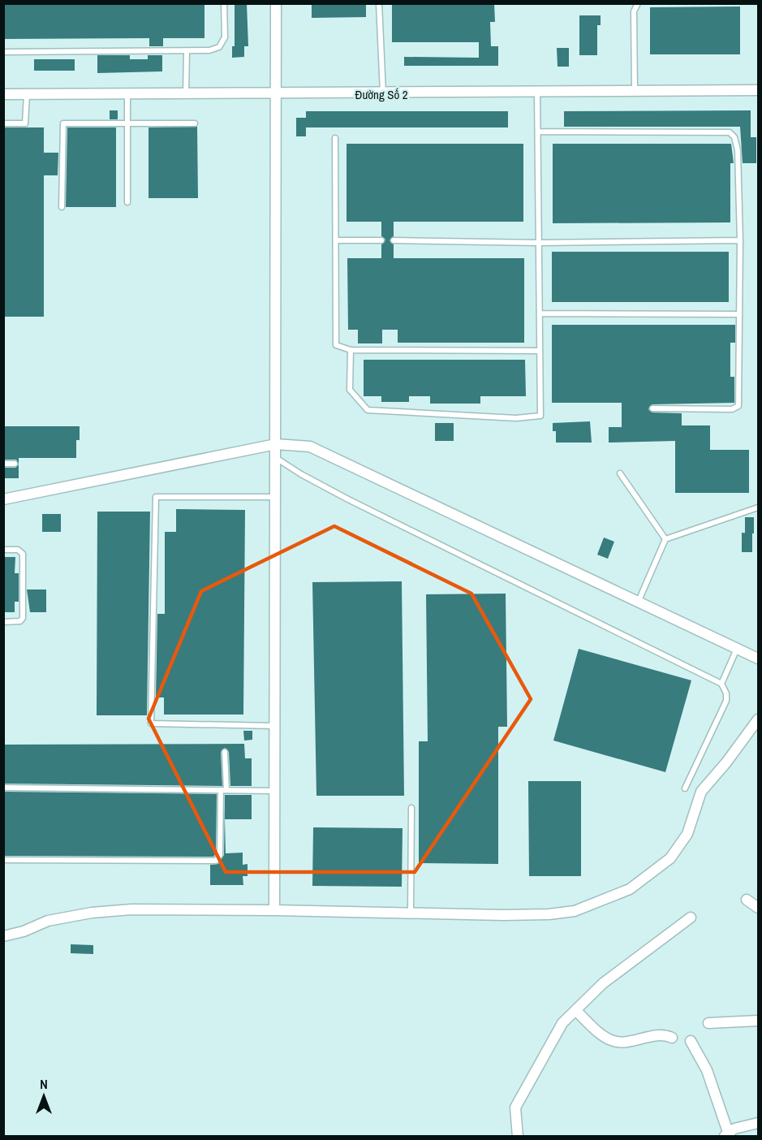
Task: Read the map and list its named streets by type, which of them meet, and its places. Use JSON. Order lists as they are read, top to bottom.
{
  "streets": {
    "street": ["Đường Số 2"]
  },
  "north": "top"
}
